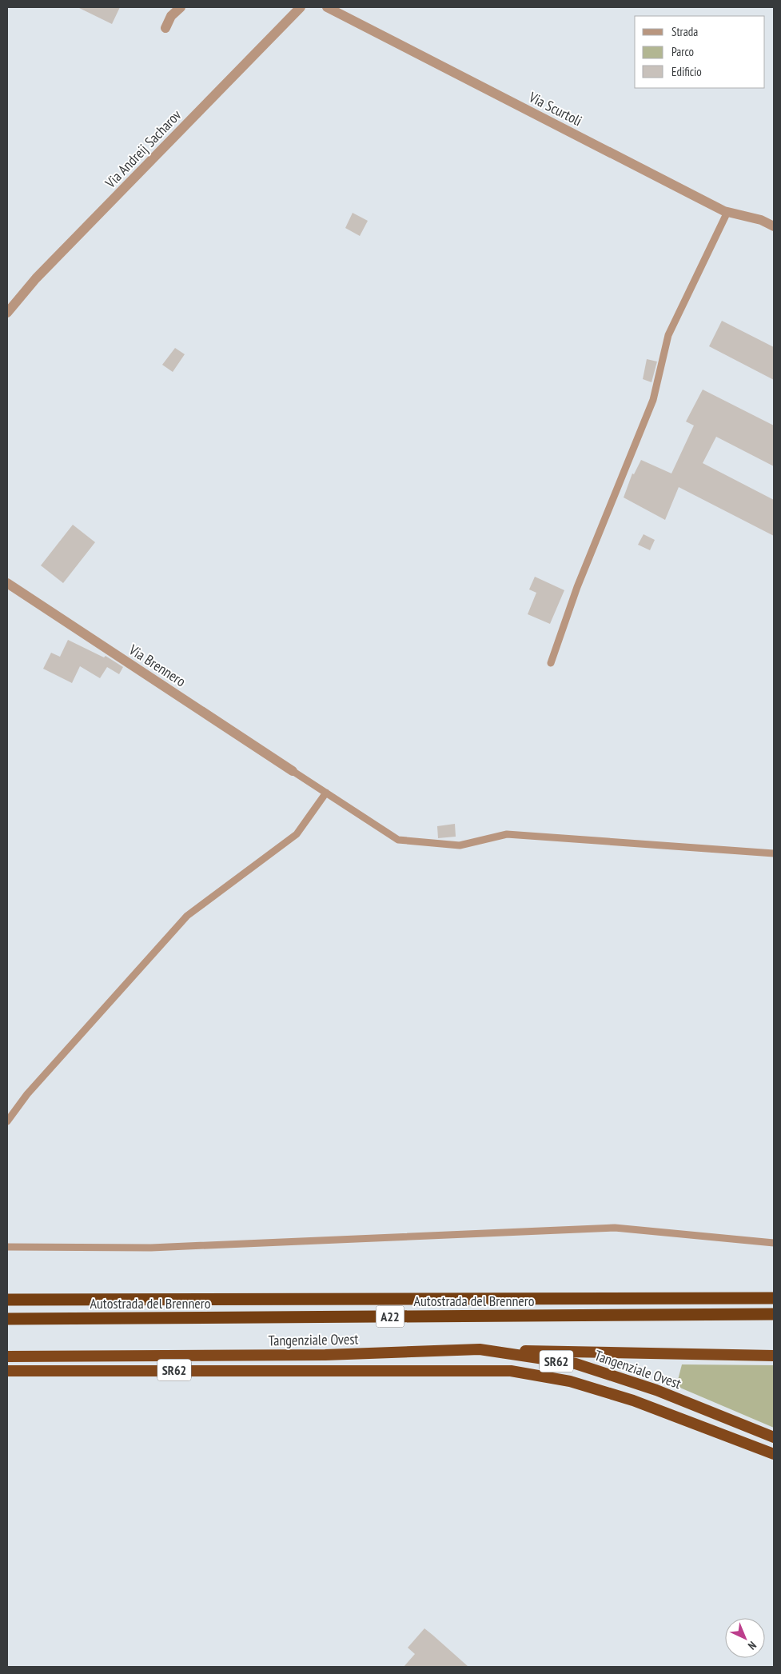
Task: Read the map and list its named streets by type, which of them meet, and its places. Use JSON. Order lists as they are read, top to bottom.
{
  "streets": {
    "highway": [
      "Autostrada del Brennero",
      "A22",
      "Tangenziale Ovest",
      "SR62"
    ],
    "street": ["Via Scurtoli", "Via Andreij Sacharov", "Via Brennero"]
  },
  "legend": ["Strada", "Parco", "Edificio"],
  "north": "bottom right"
}
